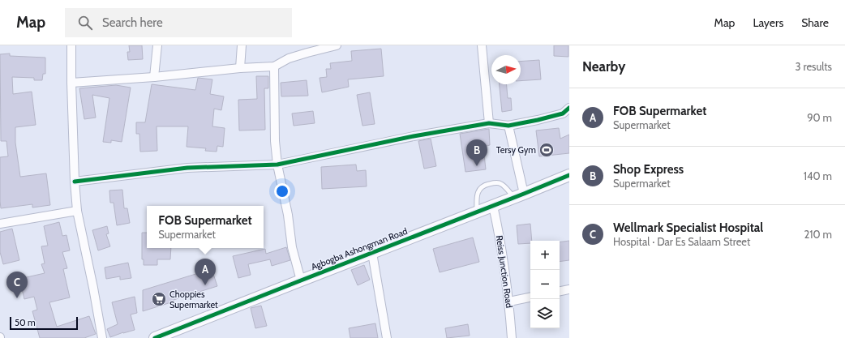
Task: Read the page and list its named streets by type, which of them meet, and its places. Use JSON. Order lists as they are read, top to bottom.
{
  "streets": {
    "street": ["Agbogba Ashongman Road", "Reiss Junction Road"]
  },
  "crossings": [
    ["Agbogba Ashongman Road", "Reiss Junction Road"]
  ],
  "places": {
    "sports": ["Tersy Gym"],
    "supermarket": ["Choppies Supermarket"]
  },
  "scale_bar": "50 m",
  "north": "right",
  "page": {
    "header": "Map",
    "search": "Search here",
    "nav": ["Map", "Layers", "Share"],
    "heading": ["Nearby", "3 results"],
    "list": [
      {
        "mark": "A",
        "name": "FOB Supermarket",
        "note": "Supermarket",
        "value": "90 m"
      },
      {
        "mark": "B",
        "name": "Shop Express",
        "note": "Supermarket",
        "value": "140 m"
      },
      {
        "mark": "C",
        "name": "Wellmark Specialist Hospital",
        "note": "Hospital · Dar Es Salaam Street",
        "value": "210 m"
      }
    ],
    "pins": ["B", "A", "C"],
    "popup": ["FOB Supermarket", "Supermarket"],
    "map_buttons": ["+", "−"],
    "scale": "50 m"
  }
}
